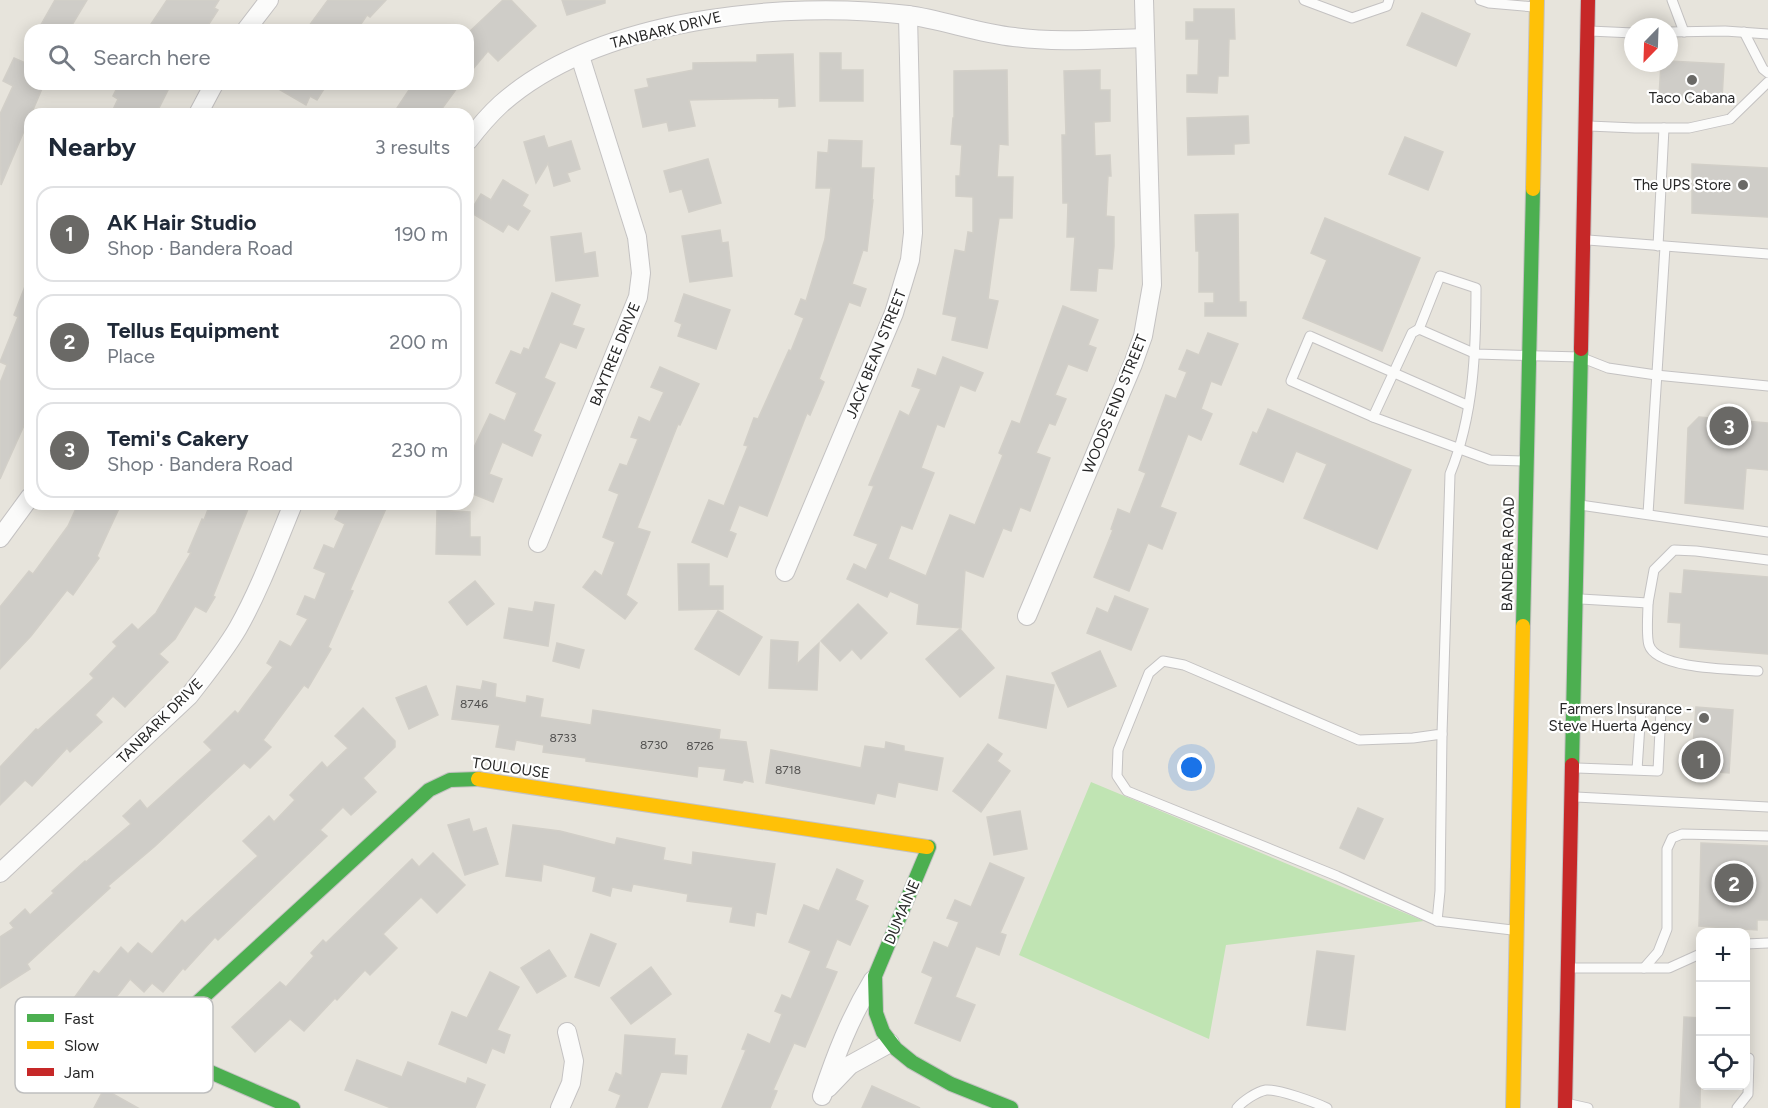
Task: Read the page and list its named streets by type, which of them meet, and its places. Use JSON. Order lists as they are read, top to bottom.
{
  "streets": {
    "main road": ["BANDERA ROAD", "TOULOUSE", "DUMAINE"],
    "street": [
      "TANBARK DRIVE",
      "BAYTREE DRIVE",
      "JACK BEAN STREET",
      "WOODS END STREET"
    ]
  },
  "crossings": [
    ["TANBARK DRIVE", "BAYTREE DRIVE"],
    ["TANBARK DRIVE", "JACK BEAN STREET"],
    ["TANBARK DRIVE", "WOODS END STREET"],
    ["TOULOUSE", "DUMAINE"]
  ],
  "places": ["Taco Cabana", "The UPS Store", "Farmers Insurance - Steve Huerta Agency"],
  "house_numbers": [
    "8746",
    "8733",
    "8730",
    "8726",
    "8718"
  ],
  "legend": ["Fast", "Slow", "Jam"],
  "north": "bottom left",
  "page": {
    "search": "Search here",
    "heading": ["Nearby", "3 results"],
    "list": [
      {
        "mark": "1",
        "name": "AK Hair Studio",
        "note": "Shop · Bandera Road",
        "value": "190 m"
      },
      {
        "mark": "2",
        "name": "Tellus Equipment",
        "note": "Place",
        "value": "200 m"
      },
      {
        "mark": "3",
        "name": "Temi's Cakery",
        "note": "Shop · Bandera Road",
        "value": "230 m"
      }
    ],
    "pins": ["3", "1", "2"],
    "map_buttons": ["+", "−"]
  }
}
